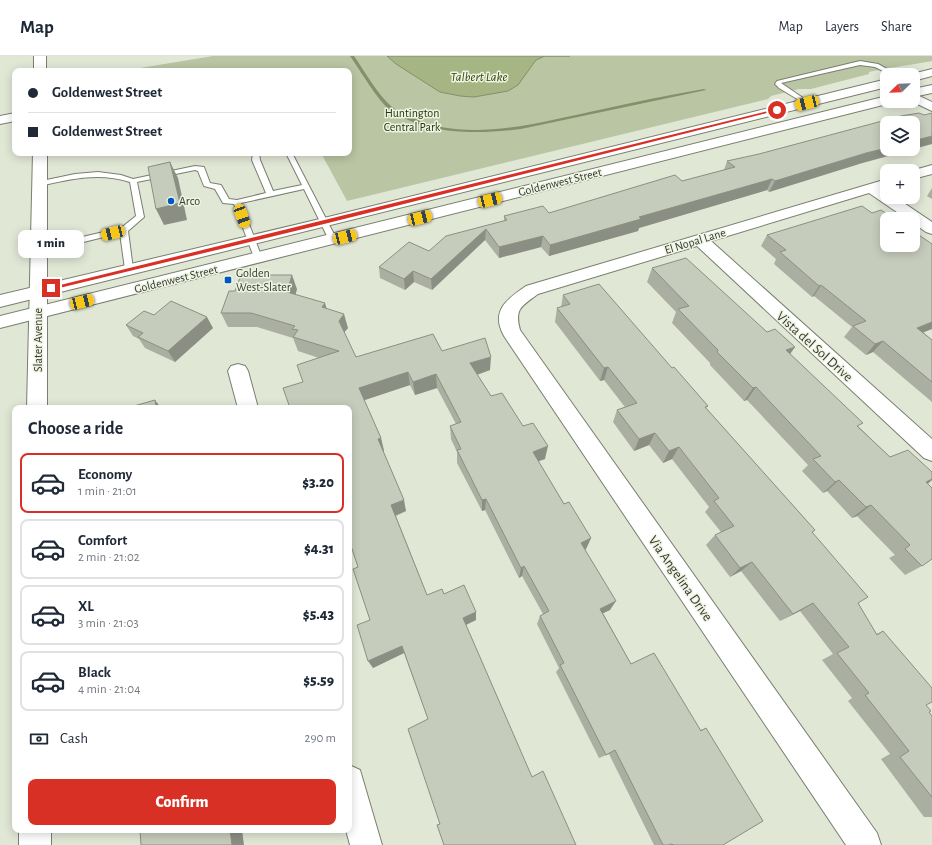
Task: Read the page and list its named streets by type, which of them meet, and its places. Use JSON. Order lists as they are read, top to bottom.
{
  "streets": {
    "main road": [
      "Goldenwest Street",
      "El Nopal Lane",
      "Slater Avenue",
      "Vista del Sol Drive",
      "Via Angelina Drive"
    ]
  },
  "crossings": [
    ["Goldenwest Street", "Slater Avenue"],
    ["El Nopal Lane", "Vista del Sol Drive"],
    ["El Nopal Lane", "Via Angelina Drive"]
  ],
  "water": ["Talbert Lake"],
  "parks": ["Huntington Central Park"],
  "places": {
    "other": ["Arco"],
    "transit": ["Golden West-Slater"]
  },
  "north": "bottom left",
  "page": {
    "header": "Map",
    "nav": ["Map", "Layers", "Share"],
    "map_buttons": ["+", "−"],
    "banner": ["Goldenwest Street", "Goldenwest Street"],
    "bubble": "1 min",
    "heading": "Choose a ride",
    "list": [
      {
        "name": "Economy",
        "note": "1 min · 21:01",
        "value": "$3.20"
      },
      {
        "name": "Comfort",
        "note": "2 min · 21:02",
        "value": "$4.31"
      },
      {
        "name": "XL",
        "note": "3 min · 21:03",
        "value": "$5.43"
      },
      {
        "name": "Black",
        "note": "4 min · 21:04",
        "value": "$5.59"
      }
    ],
    "pay": ["Cash", "290 m"],
    "buttons": "Confirm"
  }
}
